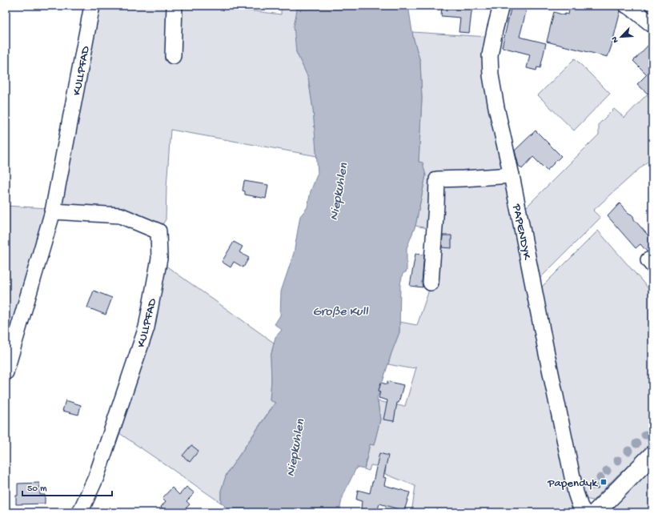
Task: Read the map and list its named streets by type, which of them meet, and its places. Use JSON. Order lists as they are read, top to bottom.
{
  "streets": {
    "street": ["KULLPFAD", "PAPENDYK"]
  },
  "water": ["Niepkuhlen", "Große Kull"],
  "places": {
    "transit": ["Papendyk"]
  },
  "scale_bar": "50 m",
  "north": "bottom left"
}
